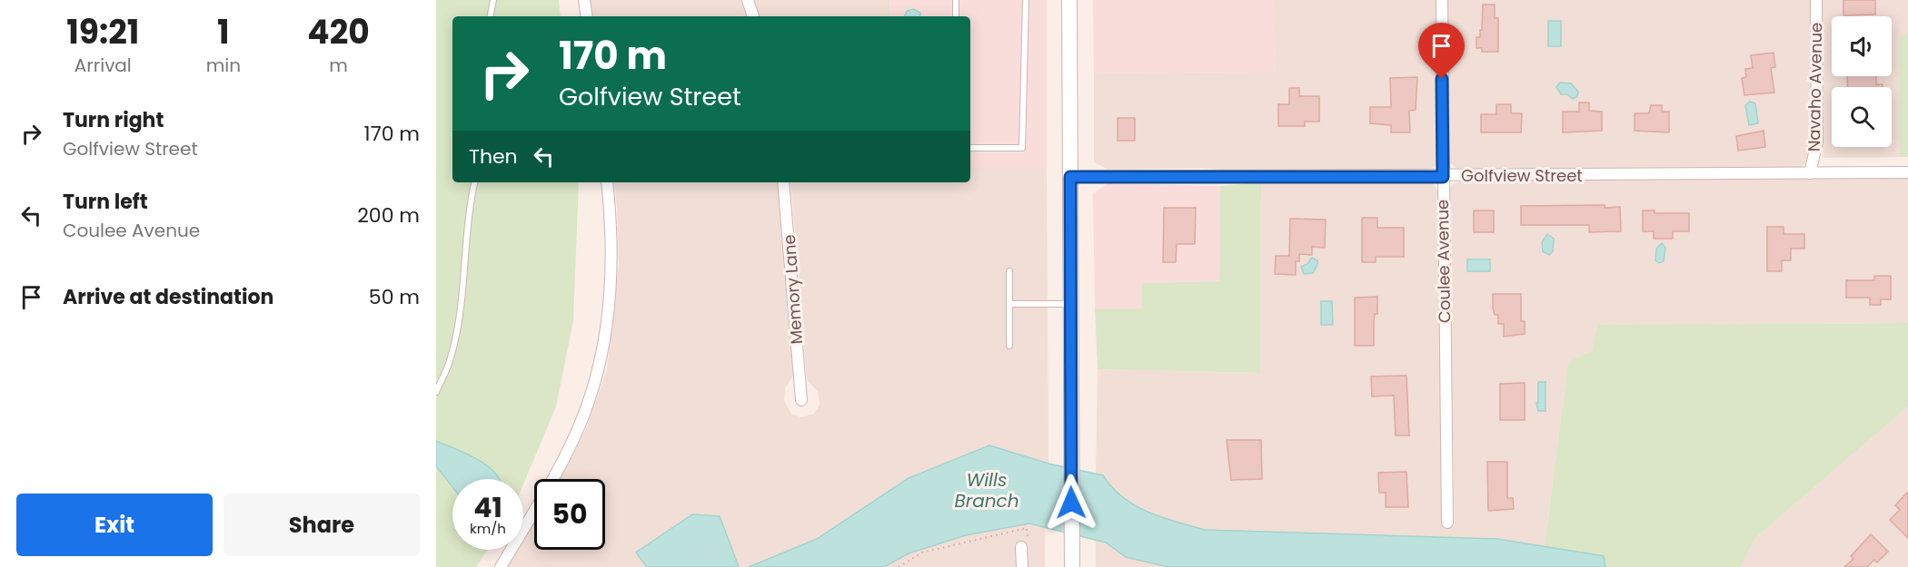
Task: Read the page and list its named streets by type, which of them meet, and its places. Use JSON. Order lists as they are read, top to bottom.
{
  "streets": {
    "street": [
      "Navaho Avenue",
      "Golfview Street",
      "Coulee Avenue",
      "Memory Lane"
    ]
  },
  "crossings": [
    ["Navaho Avenue", "Golfview Street"],
    ["Golfview Street", "Coulee Avenue"]
  ],
  "water": ["Wills Branch"],
  "page": {
    "eta": [
      "19:21",
      "Arrival",
      "1",
      "min",
      "420",
      "m"
    ],
    "turn": ["170 m", "Golfview Street"],
    "list": [
      {
        "name": "Turn right",
        "note": "Golfview Street",
        "value": "170 m"
      },
      {
        "name": "Turn left",
        "note": "Coulee Avenue",
        "value": "200 m"
      },
      {
        "name": "Arrive at destination",
        "value": "50 m"
      }
    ],
    "then": "Then",
    "speed": "41 km/h",
    "limit": "50",
    "buttons": ["Exit", "Share"]
  }
}
